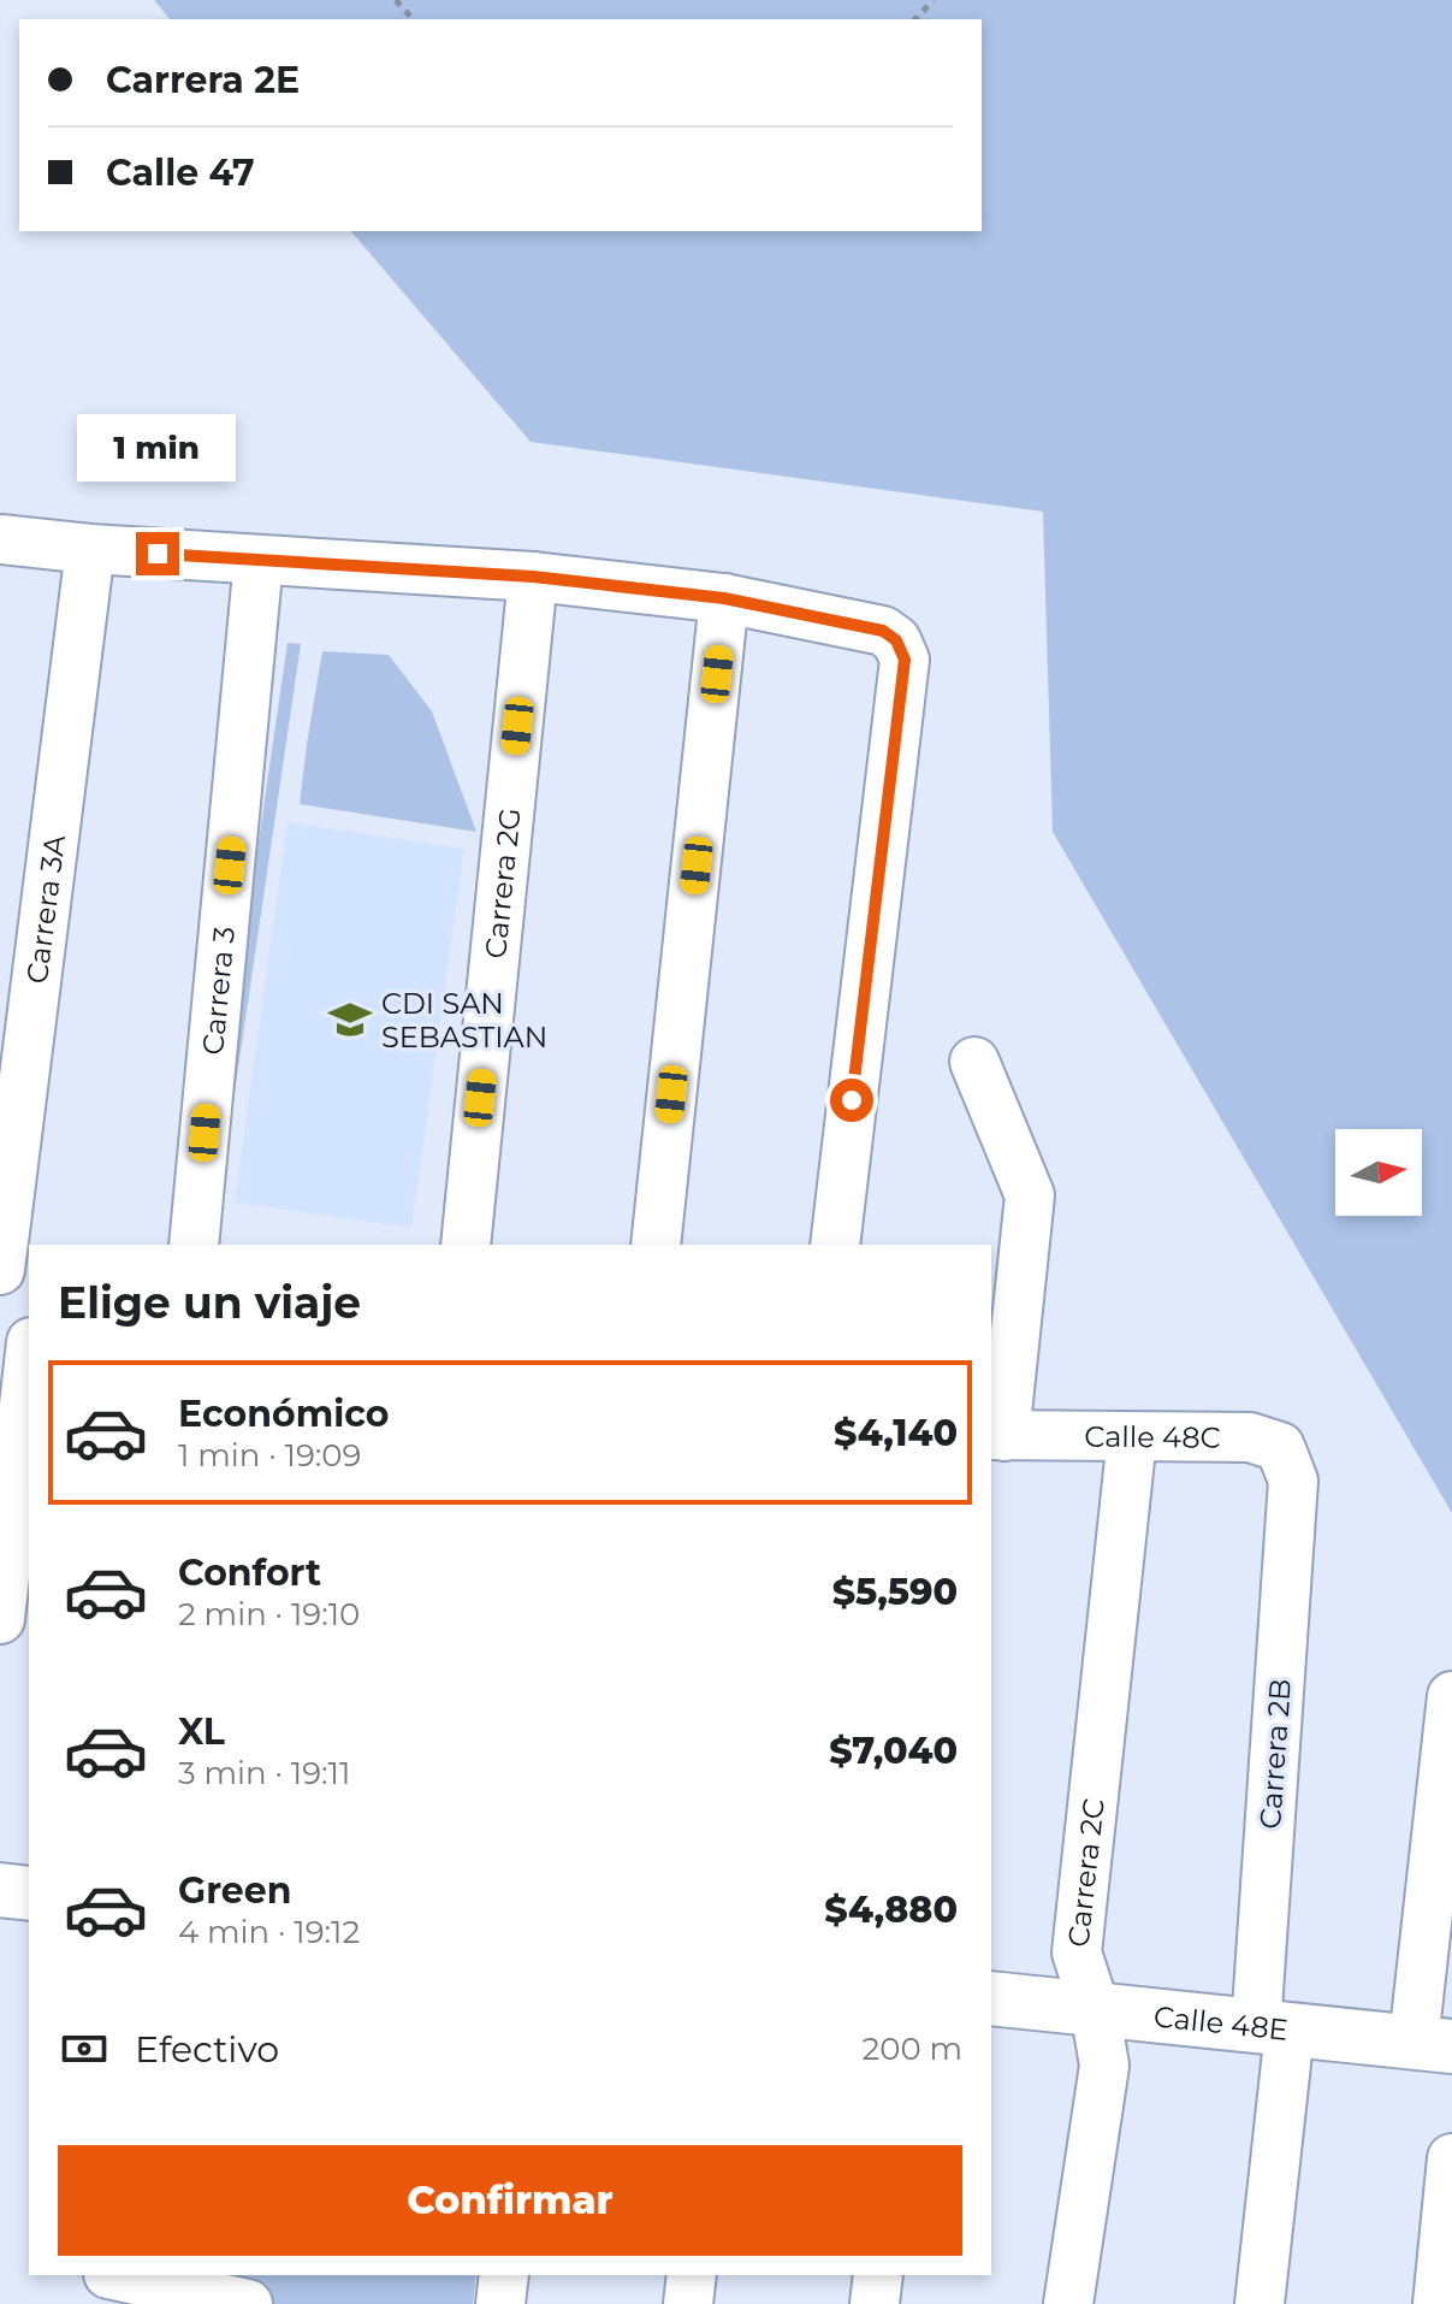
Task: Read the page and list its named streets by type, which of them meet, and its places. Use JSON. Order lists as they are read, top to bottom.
{
  "streets": {
    "main road": ["Calle 48E"],
    "street": [
      "Carrera 2G",
      "Carrera 3A",
      "Carrera 3",
      "Calle 48C",
      "Carrera 2B",
      "Carrera 2C"
    ]
  },
  "crossings": [
    ["Calle 48C", "Carrera 2B"],
    ["Calle 48C", "Carrera 2C"],
    ["Carrera 2B", "Calle 48E"],
    ["Carrera 2C", "Calle 48E"]
  ],
  "places": {
    "school or university": ["CDI SAN SEBASTIAN"]
  },
  "north": "right",
  "page": {
    "banner": ["Carrera 2E", "Calle 47"],
    "bubble": "1 min",
    "heading": "Elige un viaje",
    "list": [
      {
        "name": "Económico",
        "note": "1 min · 19:09",
        "value": "$4,140"
      },
      {
        "name": "Confort",
        "note": "2 min · 19:10",
        "value": "$5,590"
      },
      {
        "name": "XL",
        "note": "3 min · 19:11",
        "value": "$7,040"
      },
      {
        "name": "Green",
        "note": "4 min · 19:12",
        "value": "$4,880"
      }
    ],
    "pay": ["Efectivo", "200 m"],
    "buttons": "Confirmar"
  }
}
